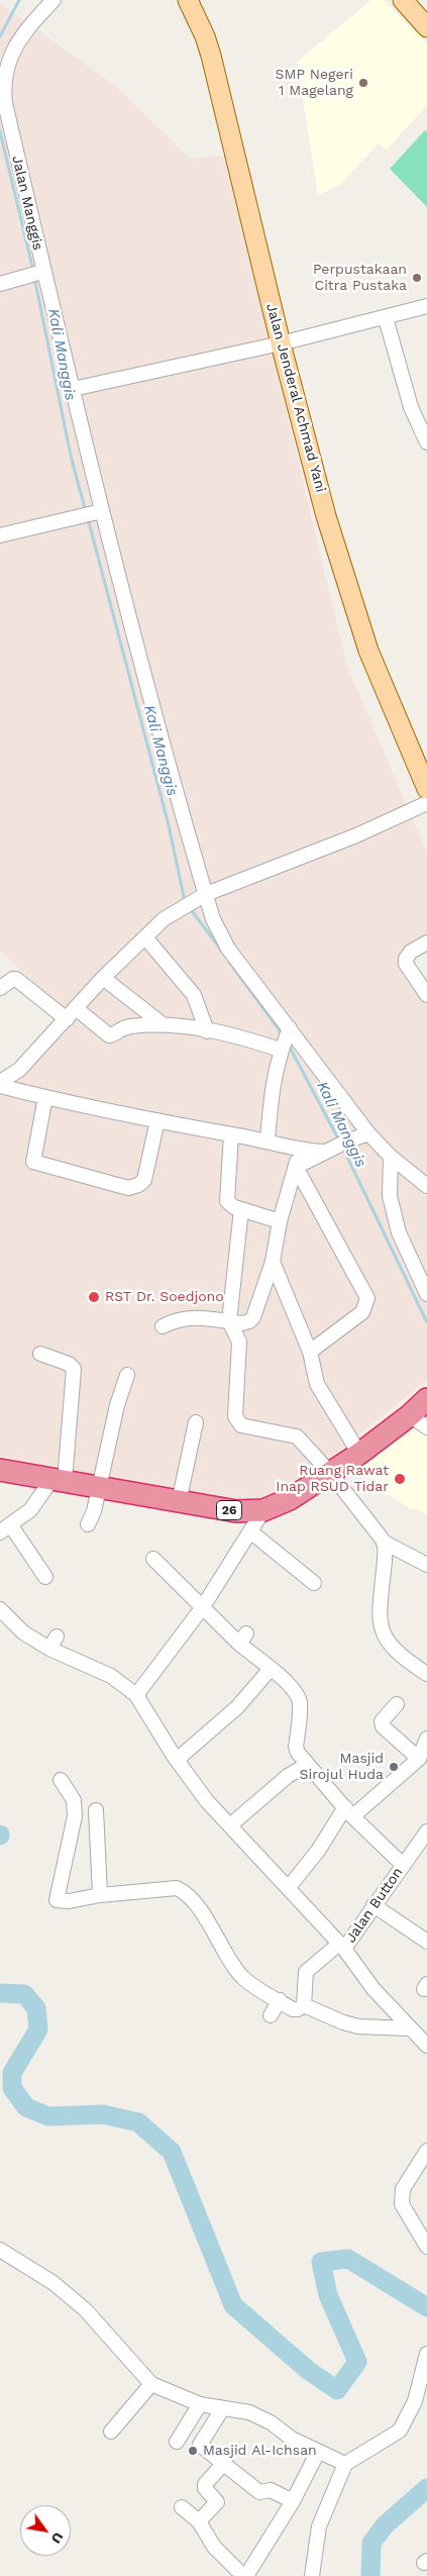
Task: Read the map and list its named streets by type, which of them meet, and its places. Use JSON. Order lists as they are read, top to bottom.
{
  "streets": {
    "highway": ["26"],
    "main road": ["Jalan Jenderal Achmad Yani"],
    "street": ["Jalan Manggis", "Jalan Button"]
  },
  "water": ["Kali Manggis"],
  "places": [
    "SMP Negeri 1 Magelang",
    "Perpustakaan Citra Pustaka",
    "RST Dr. Soedjono",
    "Ruang Rawat Inap RSUD Tidar",
    "Masjid Sirojul Huda",
    "Masjid Al-Ichsan"
  ],
  "north": "bottom right"
}
